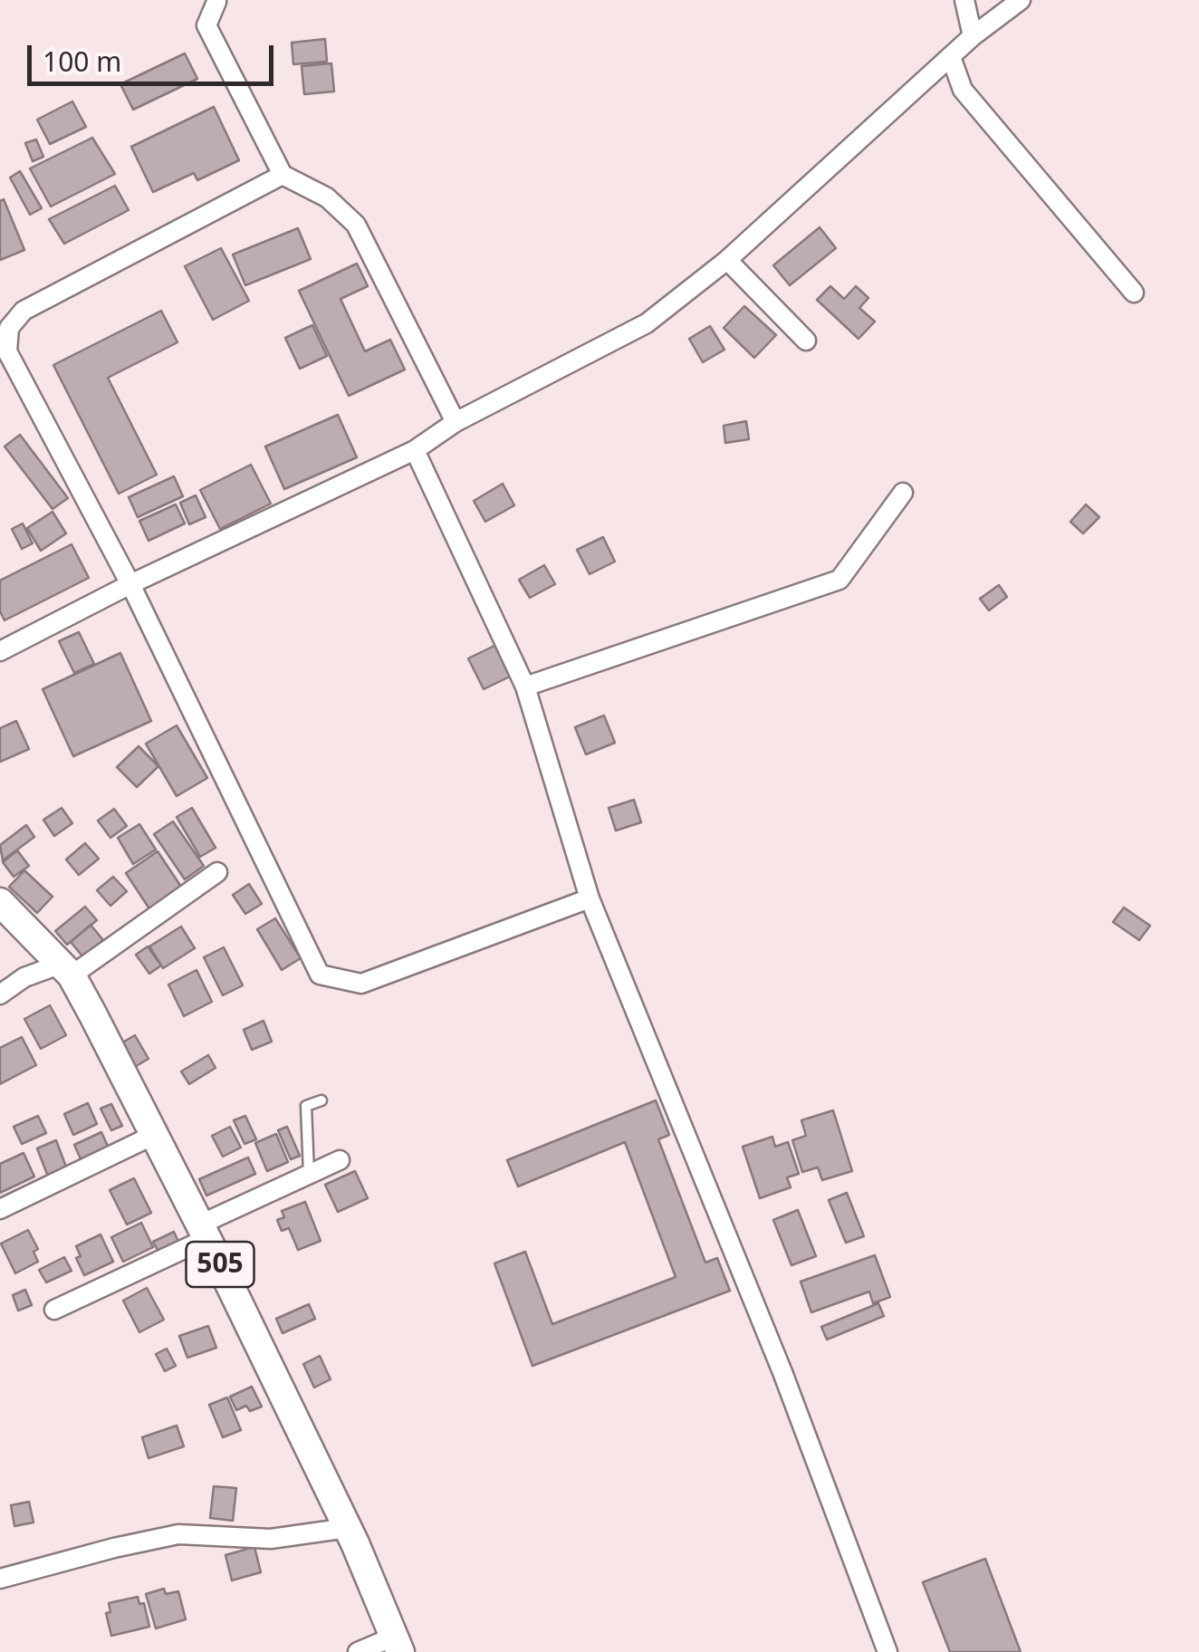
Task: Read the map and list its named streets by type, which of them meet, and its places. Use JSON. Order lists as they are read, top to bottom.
{
  "streets": {
    "main road": ["505"]
  },
  "scale_bar": "100 m"
}
